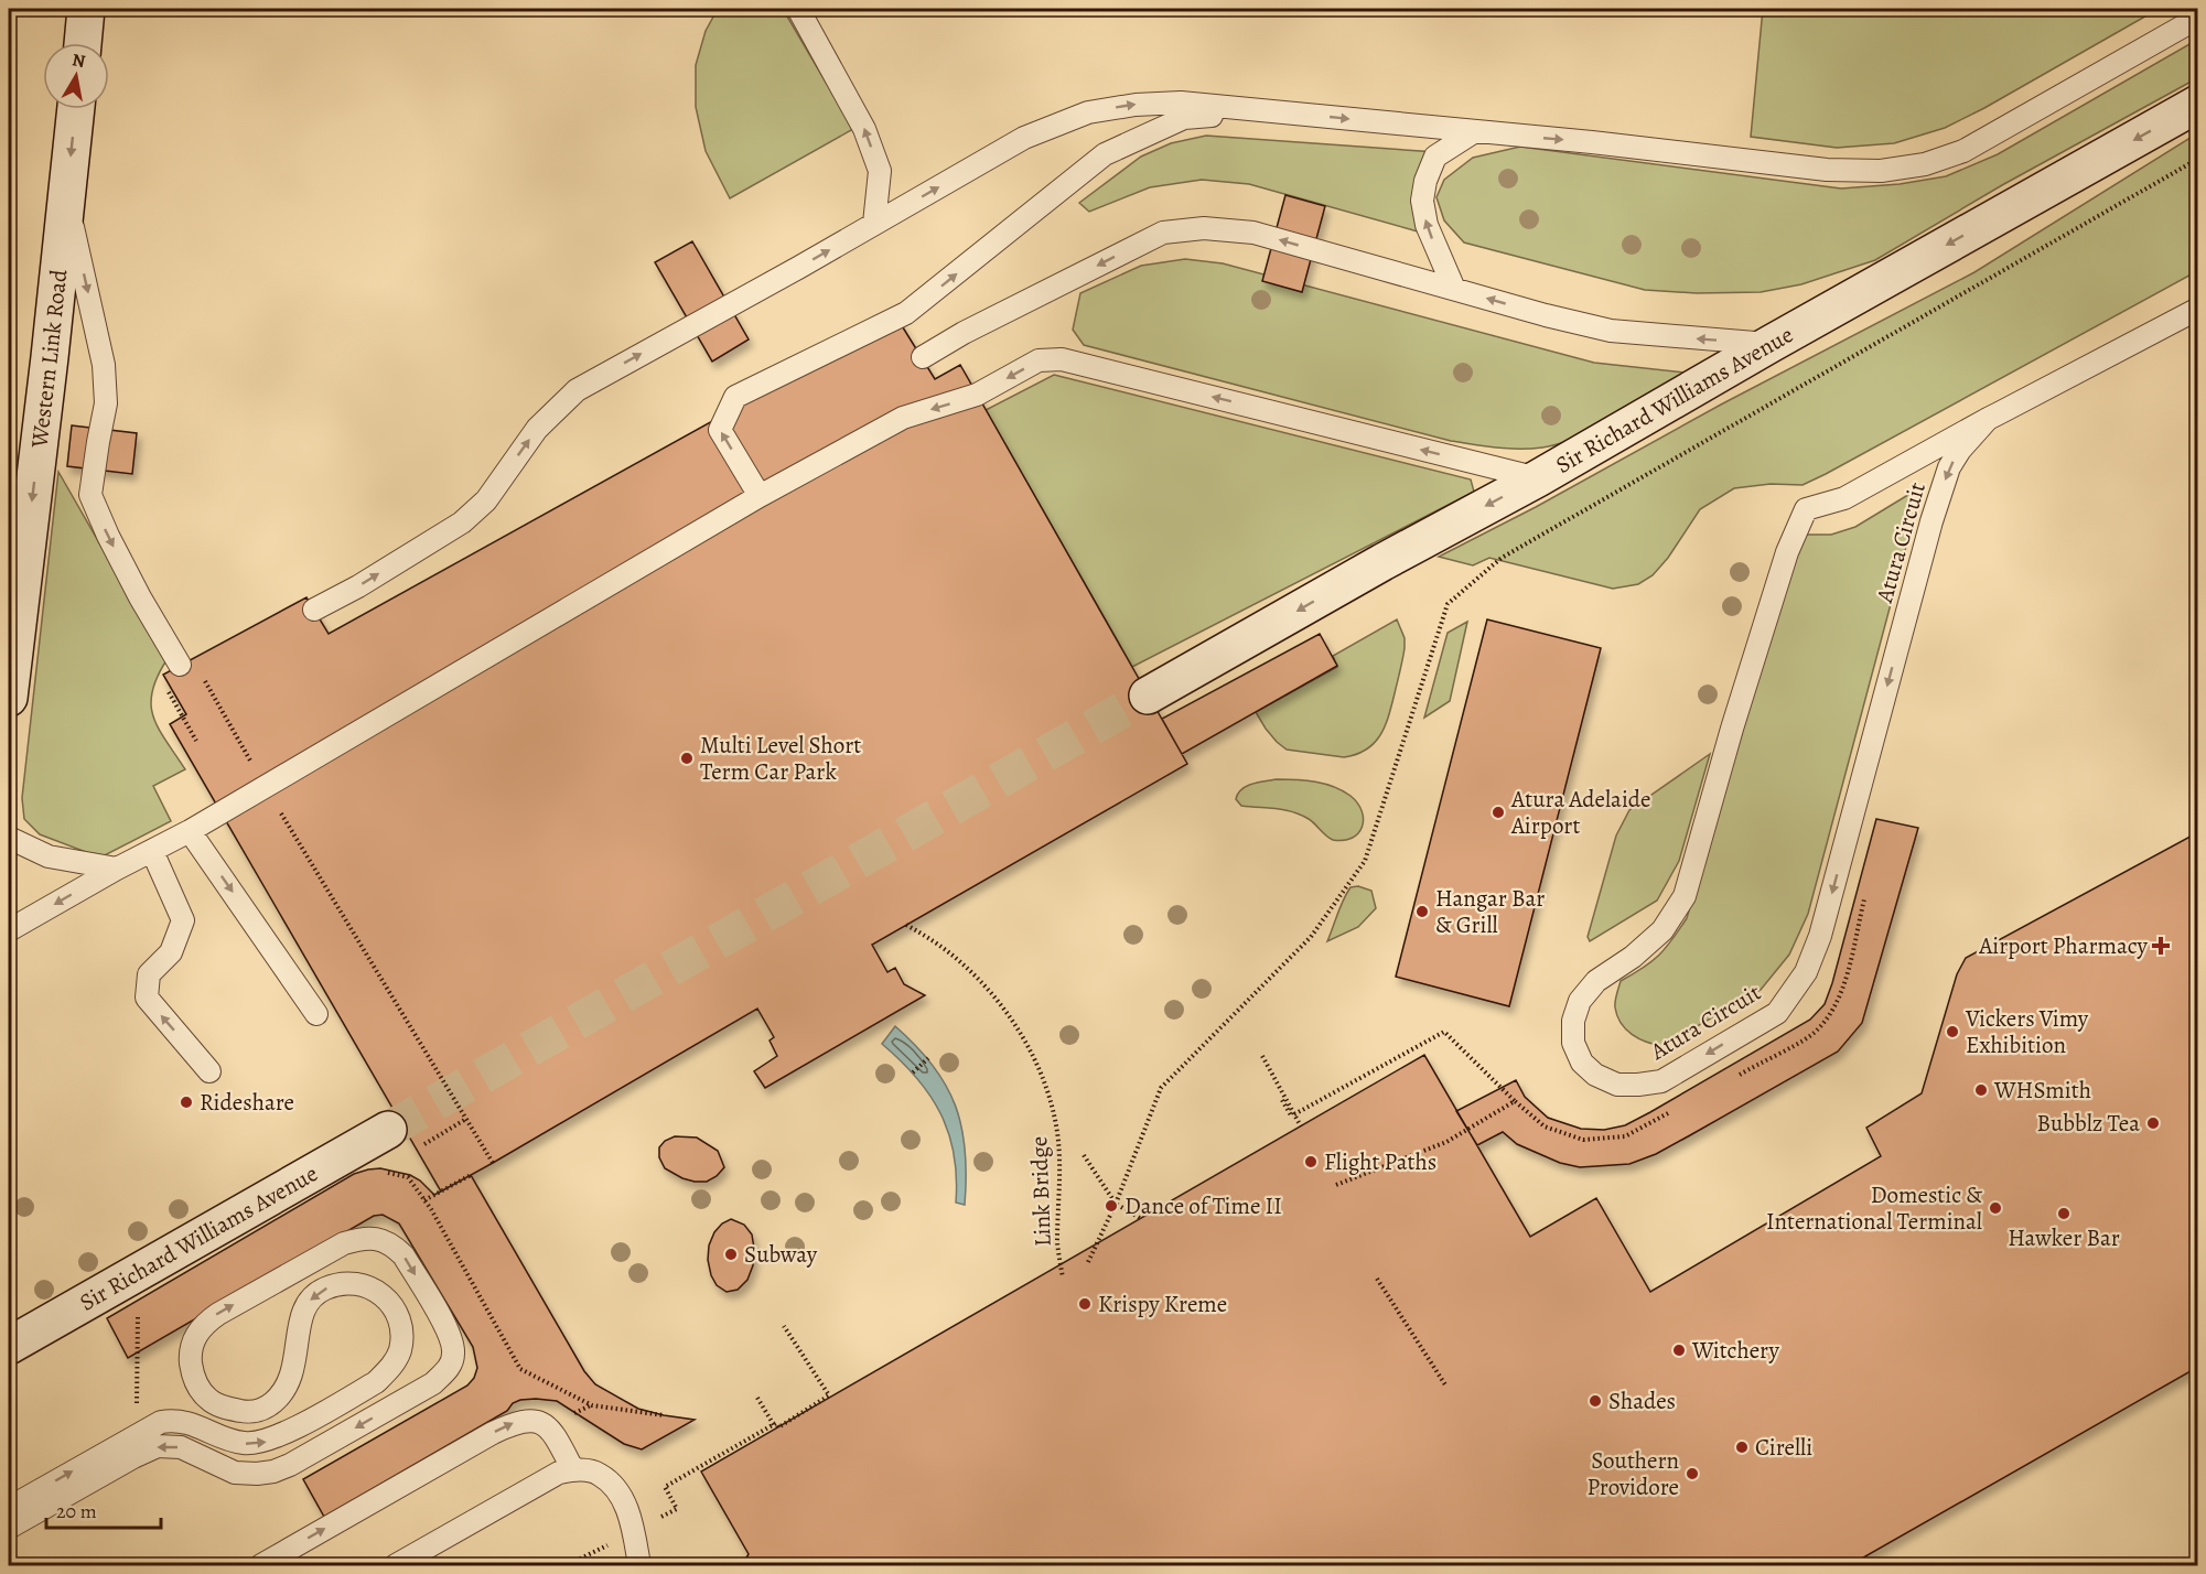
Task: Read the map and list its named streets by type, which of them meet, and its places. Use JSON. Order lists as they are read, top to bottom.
{
  "streets": {
    "main road": ["Western Link Road", "Sir Richard Williams Avenue"],
    "lane": ["Atura Circuit"],
    "path": ["Link Bridge"]
  },
  "one_way": ["Western Link Road", "Sir Richard Williams Avenue"],
  "places": {
    "other": [
      "Multi Level Short Term Car Park",
      "Atura Adelaide Airport",
      "Hangar Bar & Grill",
      "Vickers Vimy Exhibition",
      "WHSmith",
      "Rideshare",
      "Bubblz Tea",
      "Flight Paths",
      "Dance of Time II",
      "Domestic & International Terminal",
      "Hawker Bar",
      "Subway",
      "Krispy Kreme",
      "Witchery",
      "Shades",
      "Cirelli",
      "Southern Providore"
    ],
    "health": ["Airport Pharmacy"]
  },
  "scale_bar": "20 m",
  "north": "top"
}
